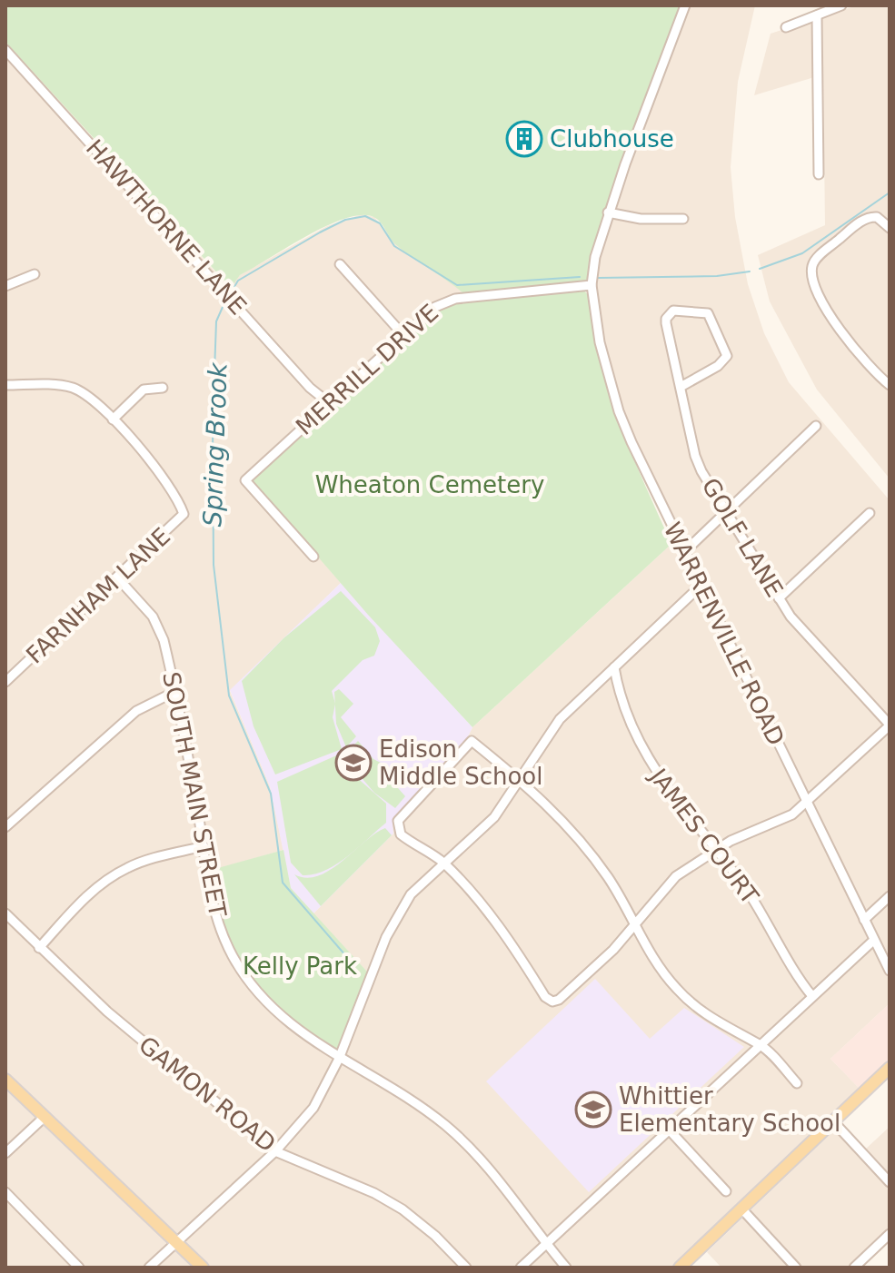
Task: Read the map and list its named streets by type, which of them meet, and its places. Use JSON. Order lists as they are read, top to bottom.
{
  "streets": {
    "street": [
      "HAWTHORNE LANE",
      "MERRILL DRIVE",
      "GOLF LANE",
      "FARNHAM LANE",
      "WARRENVILLE ROAD",
      "SOUTH MAIN STREET",
      "JAMES COURT",
      "GAMON ROAD"
    ]
  },
  "crossings": [
    ["HAWTHORNE LANE", "MERRILL DRIVE"],
    ["MERRILL DRIVE", "WARRENVILLE ROAD"],
    ["FARNHAM LANE", "SOUTH MAIN STREET"]
  ],
  "water": ["Spring Brook"],
  "parks": ["Wheaton Cemetery", "Kelly Park"],
  "places": {
    "building": ["Clubhouse"],
    "school or university": ["Edison Middle School", "Whittier Elementary School"]
  }
}
